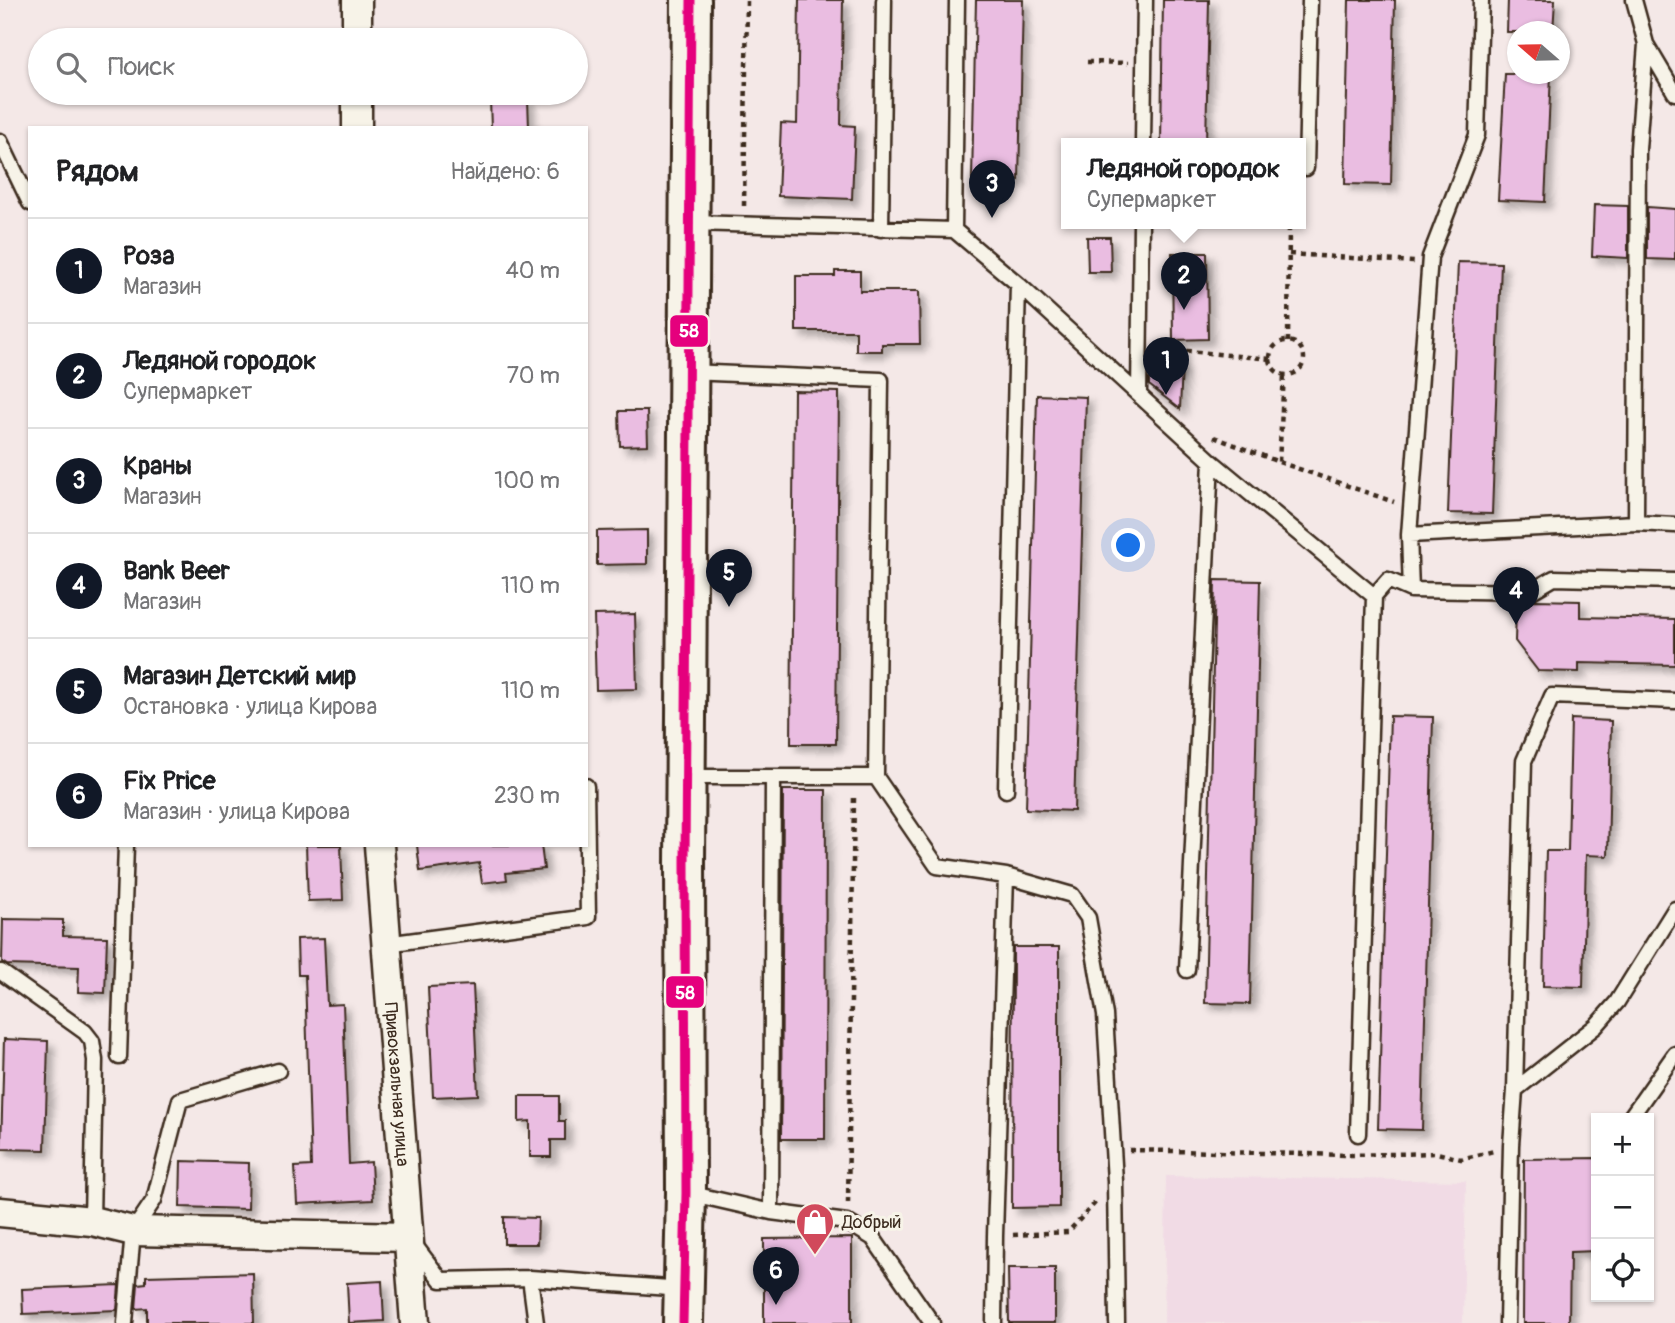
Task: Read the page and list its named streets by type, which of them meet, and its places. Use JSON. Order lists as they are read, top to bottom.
{
  "streets": {
    "street": ["Привокзальная улица"]
  },
  "places": {
    "shop": ["Добрый"]
  },
  "lines": ["transit line 58"],
  "north": "left",
  "page": {
    "search": "Поиск",
    "heading": ["Рядом", "Найдено: 6"],
    "popup": ["Ледяной городок", "Супермаркет"],
    "pins": [
      "3",
      "2",
      "1",
      "5",
      "4",
      "6"
    ],
    "list": [
      {
        "mark": "1",
        "name": "Роза",
        "note": "Магазин",
        "value": "40 m"
      },
      {
        "mark": "2",
        "name": "Ледяной городок",
        "note": "Супермаркет",
        "value": "70 m"
      },
      {
        "mark": "3",
        "name": "Краны",
        "note": "Магазин",
        "value": "100 m"
      },
      {
        "mark": "4",
        "name": "Bank Beer",
        "note": "Магазин",
        "value": "110 m"
      },
      {
        "mark": "5",
        "name": "Магазин Детский мир",
        "note": "Остановка · улица Кирова",
        "value": "110 m"
      },
      {
        "mark": "6",
        "name": "Fix Price",
        "note": "Магазин · улица Кирова",
        "value": "230 m"
      }
    ],
    "map_buttons": ["+", "−"]
  }
}
